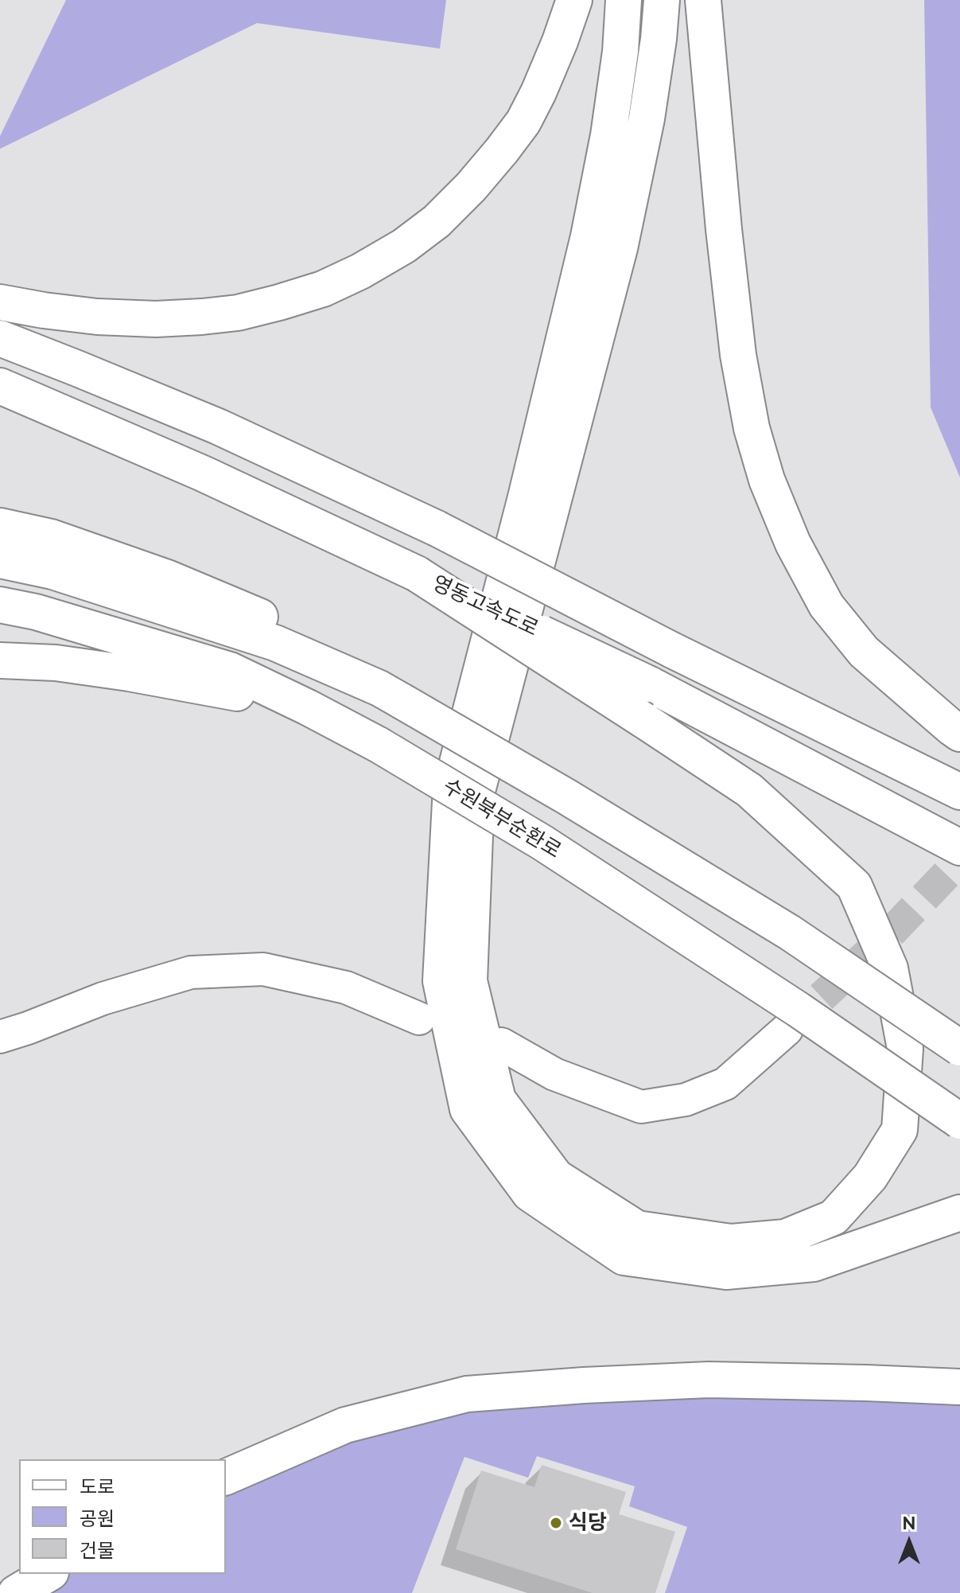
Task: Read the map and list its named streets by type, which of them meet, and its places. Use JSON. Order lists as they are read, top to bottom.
{
  "streets": {
    "highway": ["영동고속도로", "수원북부순환로"]
  },
  "places": ["식당"],
  "legend": ["도로", "공원", "건물"],
  "north": "top"
}
